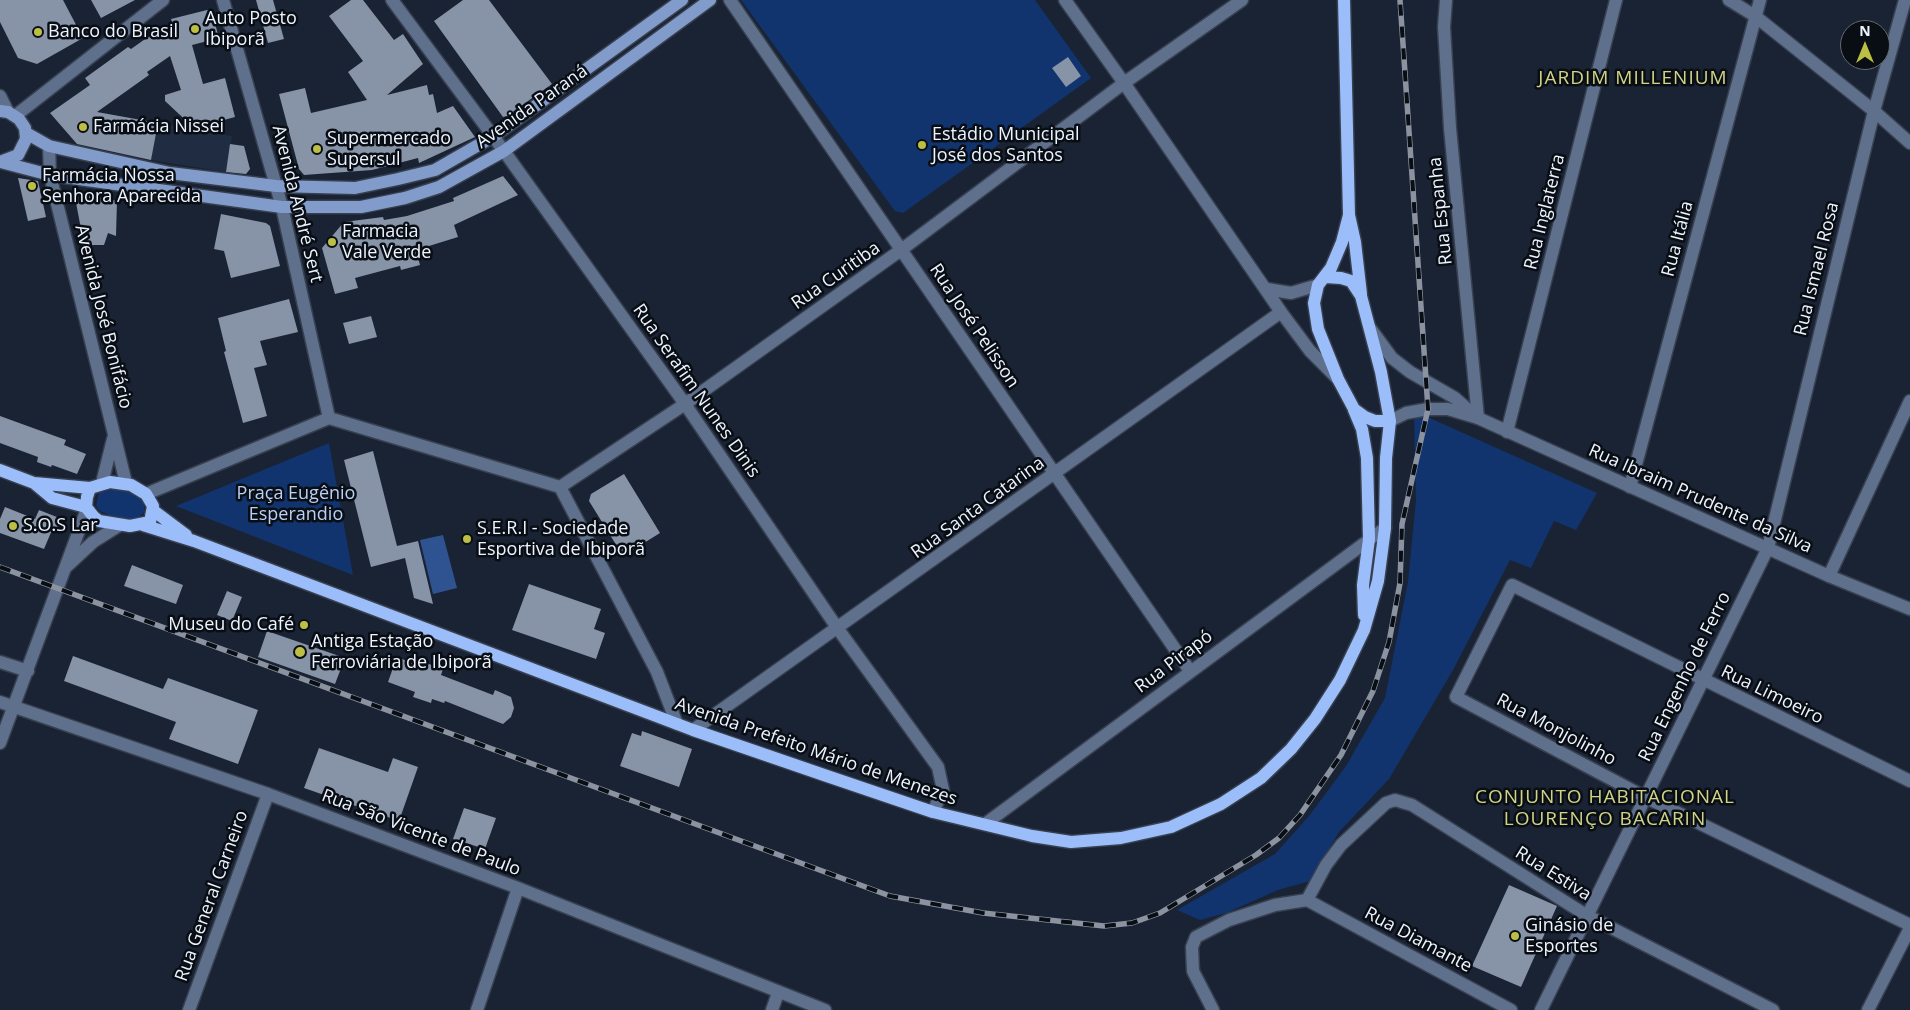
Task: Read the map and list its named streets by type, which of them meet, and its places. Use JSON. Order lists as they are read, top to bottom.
{
  "streets": {
    "main road": ["Avenida Paraná", "Avenida Prefeito Mário de Menezes"],
    "street": [
      "Avenida André Sert",
      "Rua Espanha",
      "Rua Inglaterra",
      "Rua Itália",
      "Rua Ismael Rosa",
      "Rua Curitiba",
      "Avenida José Bonifácio",
      "Rua José Pelisson",
      "Rua Serafim Nunes Dinis",
      "Rua Ibraim Prudente da Silva",
      "Rua Santa Catarina",
      "Rua Pirapó",
      "Rua Engenho de Ferro",
      "Rua Limoeiro",
      "Rua Monjolinho",
      "Rua São Vicente de Paulo",
      "Rua Estiva",
      "Rua General Carneiro",
      "Rua Diamante"
    ]
  },
  "crossings": [
    ["Avenida Paraná", "Avenida André Sert"],
    ["Avenida Paraná", "Avenida José Bonifácio"],
    ["Avenida Paraná", "Rua Serafim Nunes Dinis"],
    ["Rua Espanha", "Rua Ibraim Prudente da Silva"],
    ["Rua Inglaterra", "Rua Ibraim Prudente da Silva"],
    ["Rua Itália", "Rua Ibraim Prudente da Silva"],
    ["Rua Ismael Rosa", "Rua Ibraim Prudente da Silva"],
    ["Rua Ismael Rosa", "Rua Engenho de Ferro"],
    ["Rua Curitiba", "Rua José Pelisson"],
    ["Rua Curitiba", "Rua Serafim Nunes Dinis"],
    ["Avenida José Bonifácio", "Avenida Prefeito Mário de Menezes"],
    ["Rua José Pelisson", "Rua Santa Catarina"],
    ["Rua José Pelisson", "Rua Pirapó"],
    ["Rua Serafim Nunes Dinis", "Rua Santa Catarina"],
    ["Rua Serafim Nunes Dinis", "Avenida Prefeito Mário de Menezes"],
    ["Rua Ibraim Prudente da Silva", "Rua Engenho de Ferro"],
    ["Rua Ibraim Prudente da Silva", "Avenida Prefeito Mário de Menezes"],
    ["Rua Santa Catarina", "Avenida Prefeito Mário de Menezes"],
    ["Rua Pirapó", "Avenida Prefeito Mário de Menezes"],
    ["Rua Engenho de Ferro", "Rua Limoeiro"],
    ["Rua Engenho de Ferro", "Rua Monjolinho"],
    ["Rua Engenho de Ferro", "Rua Estiva"],
    ["Rua Limoeiro", "Rua Monjolinho"],
    ["Rua São Vicente de Paulo", "Rua General Carneiro"],
    ["Rua Estiva", "Rua Diamante"]
  ],
  "districts": ["JARDIM MILLENIUM", "CONJUNTO HABITACIONAL LOURENÇO BACARIN"],
  "parks": ["Praça Eugênio Esperandio"],
  "places": [
    "Auto Posto Ibiporã",
    "Banco do Brasil",
    "Farmácia Nissei",
    "Estádio Municipal José dos Santos",
    "Supermercado Supersul",
    "Farmácia Nossa Senhora Aparecida",
    "Farmacia Vale Verde",
    "S.O.S Lar",
    "S.E.R.I - Sociedade Esportiva de Ibiporã",
    "Museu do Café",
    "Antiga Estação Ferroviária de Ibiporã",
    "Ginásio de Esportes"
  ],
  "north": "top"
}
